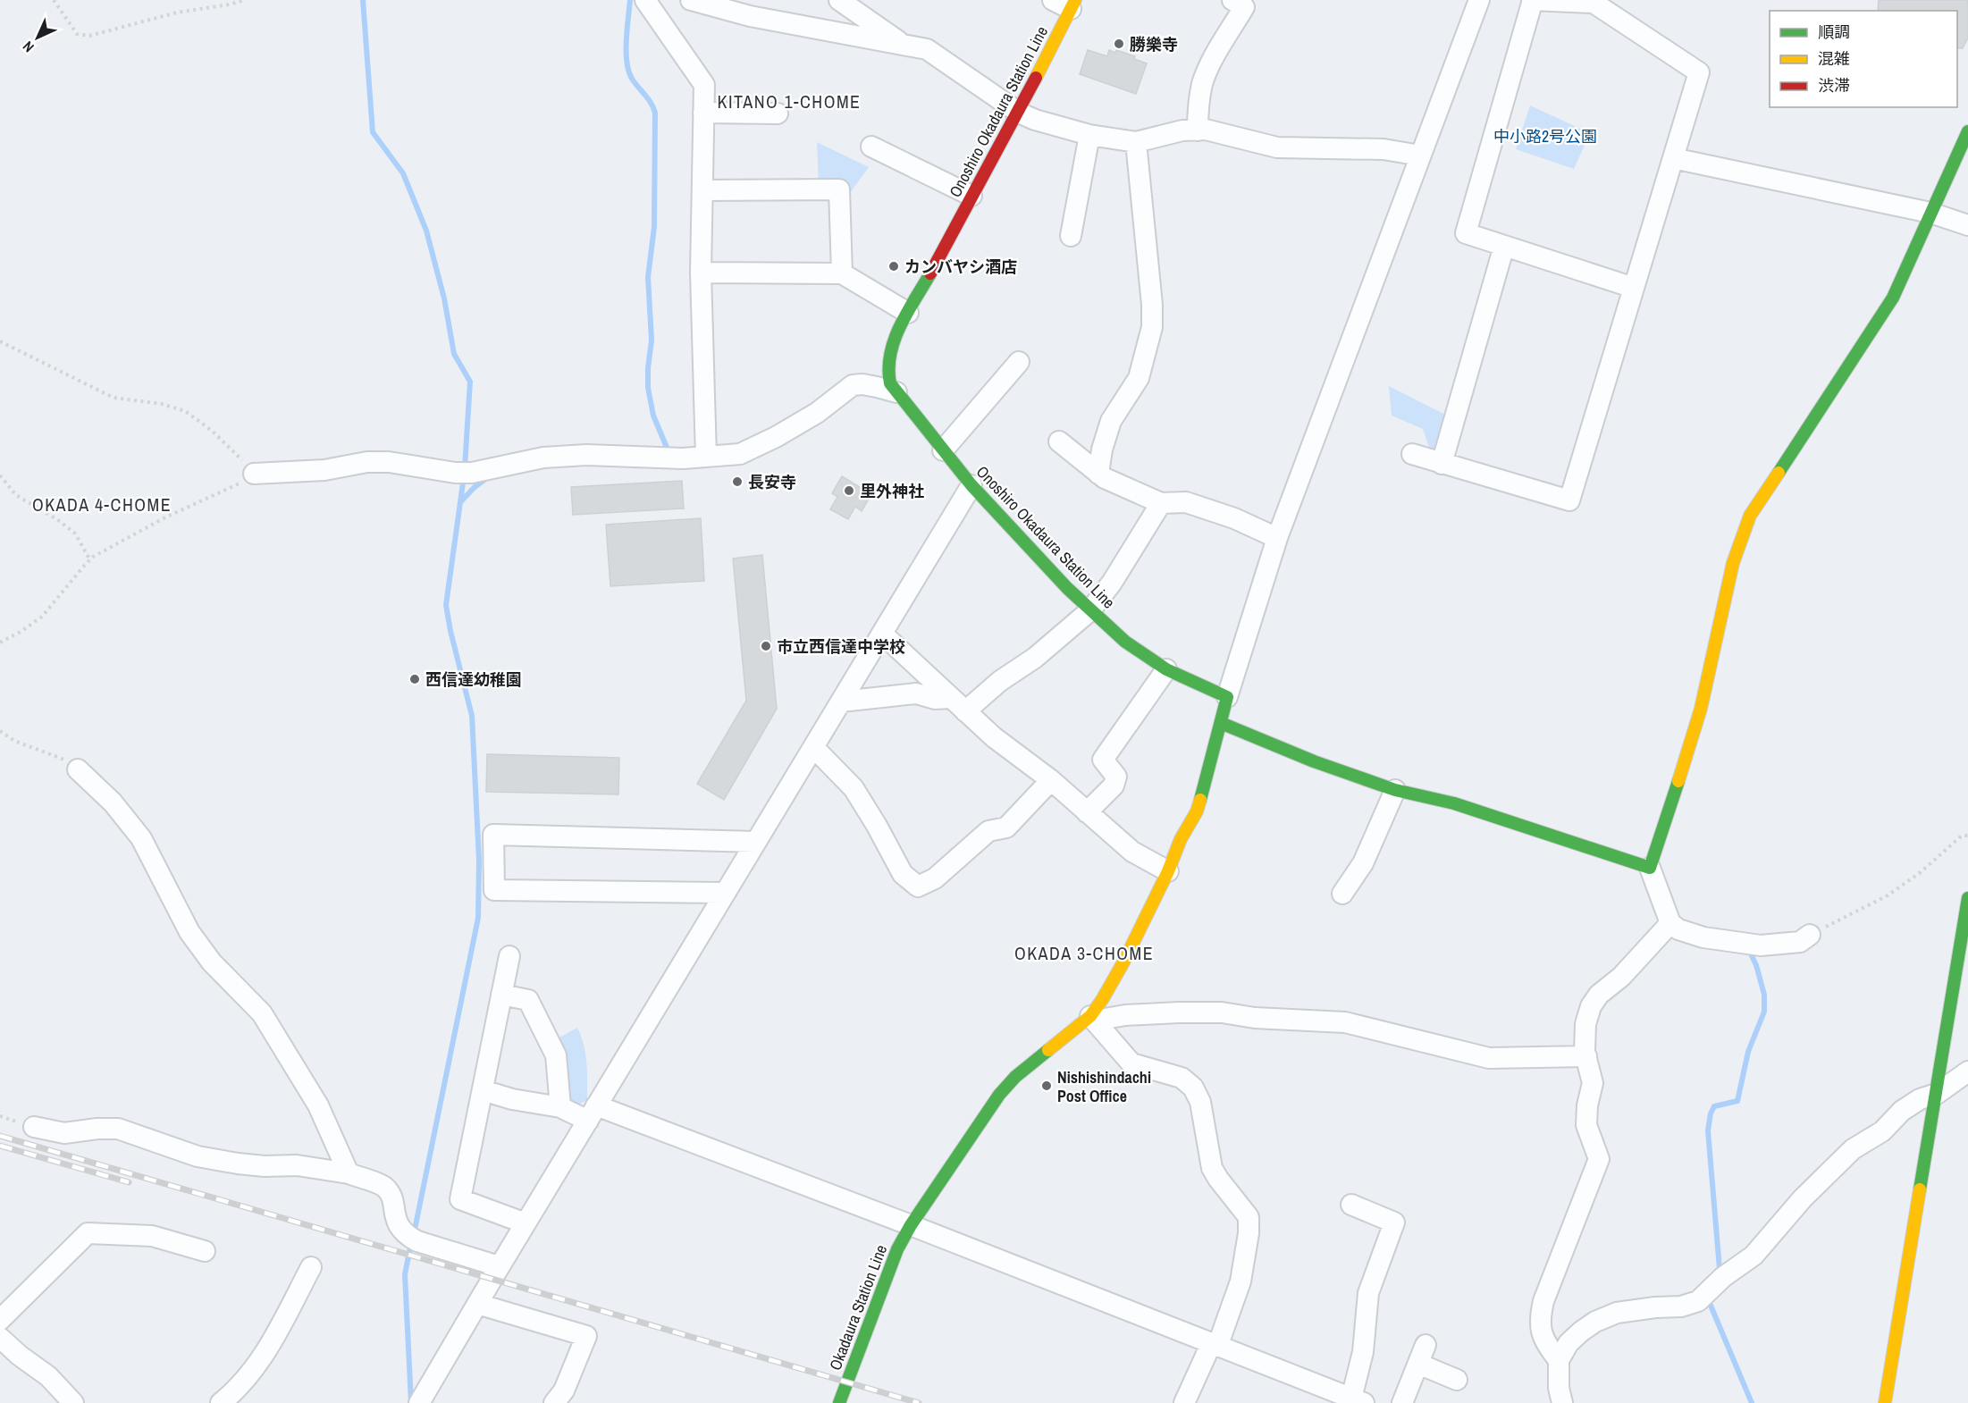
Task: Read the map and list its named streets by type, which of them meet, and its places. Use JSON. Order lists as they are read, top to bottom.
{
  "streets": {
    "street": ["Onoshiro Okadaura Station Line", "Okadaura Station Line"]
  },
  "districts": ["KITANO 1-CHOME", "OKADA 4-CHOME", "OKADA 3-CHOME"],
  "parks": ["中小路2号公園"],
  "places": [
    "勝樂寺",
    "カンバヤシ酒店",
    "長安寺",
    "里外神社",
    "市立西信達中学校",
    "西信達幼稚園",
    "Nishishindachi Post Office"
  ],
  "legend": ["順調", "混雑", "渋滞"],
  "north": "bottom left"
}
